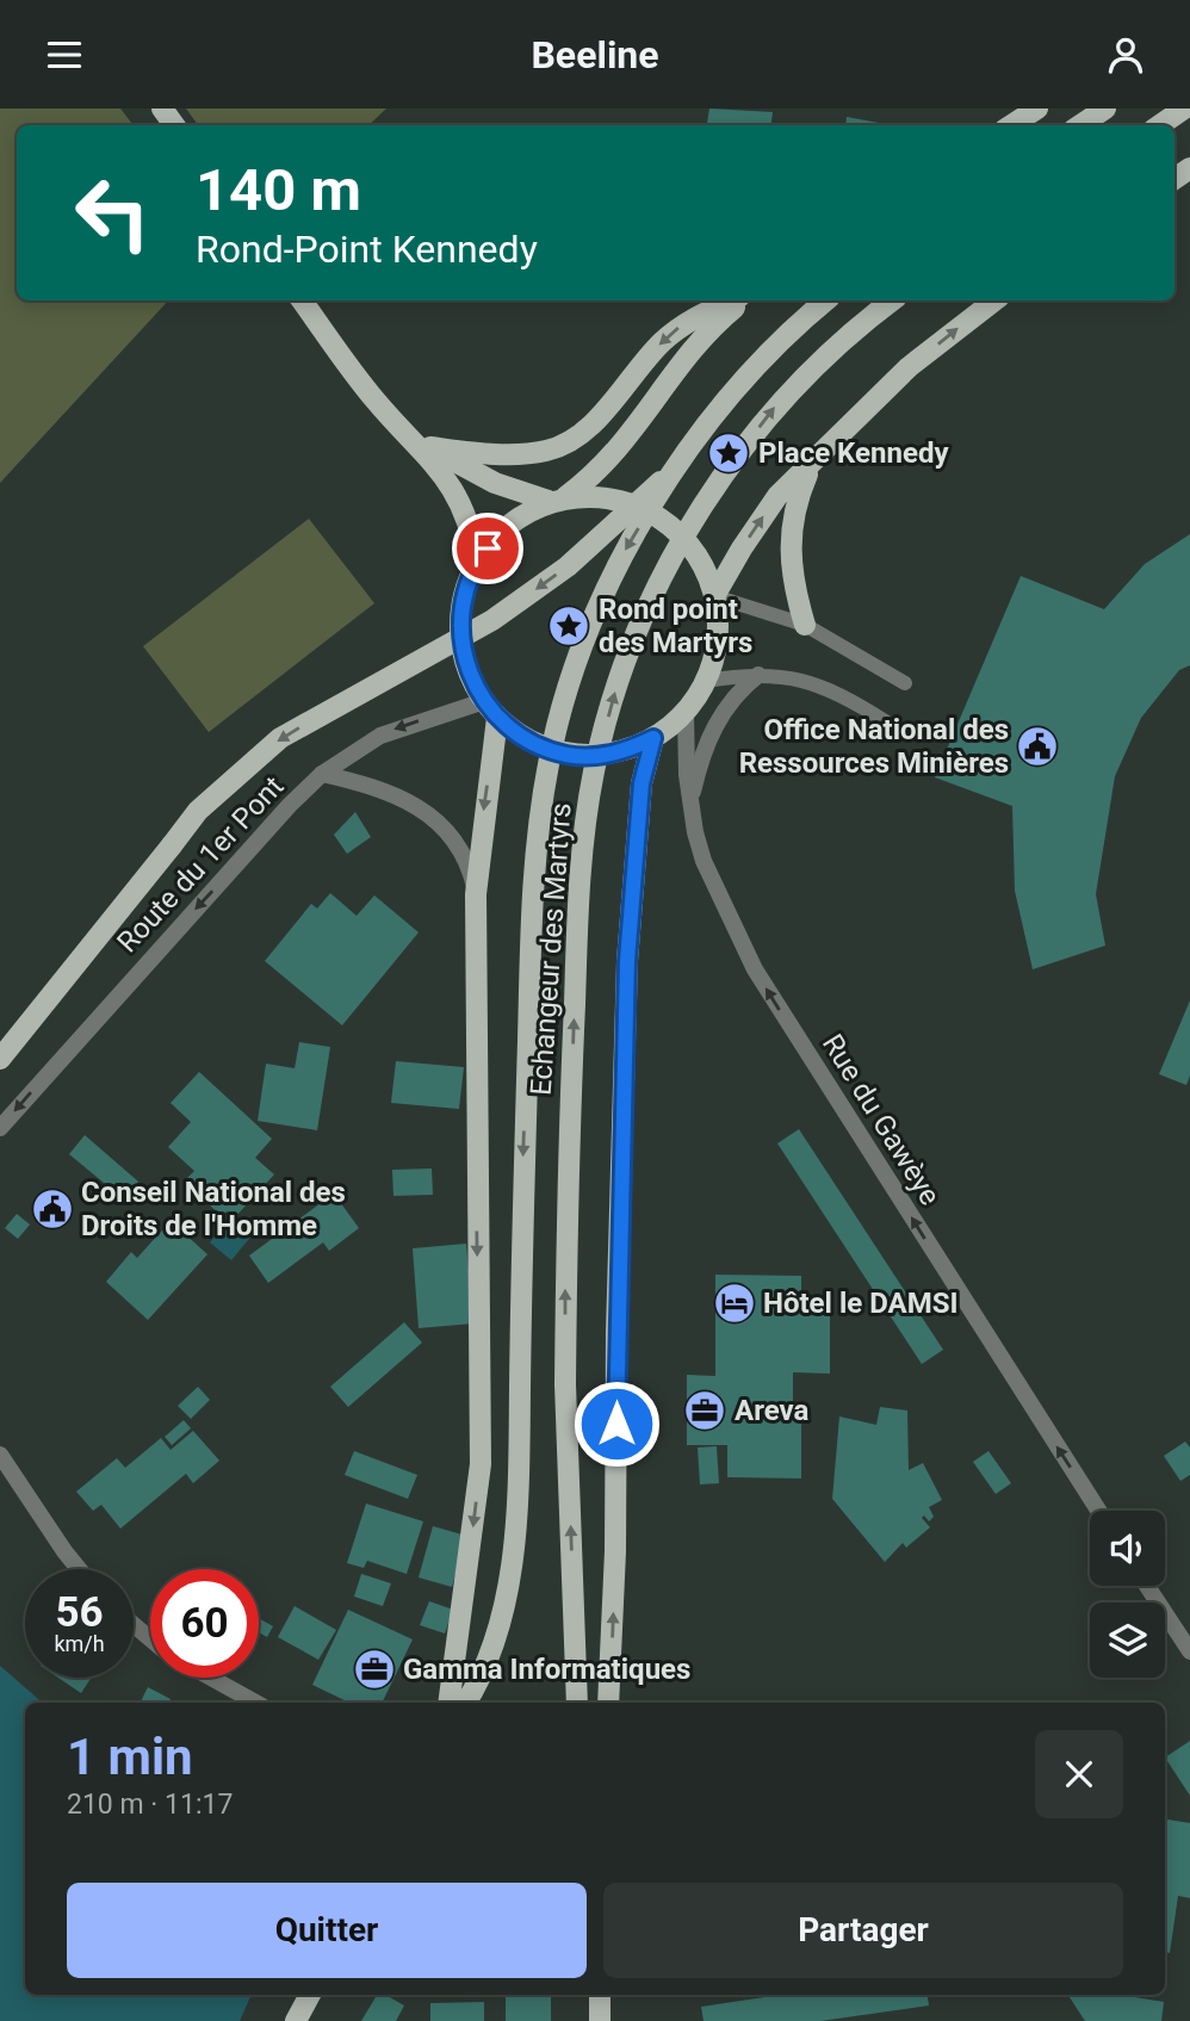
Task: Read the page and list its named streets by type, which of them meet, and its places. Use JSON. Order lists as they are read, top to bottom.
{
  "streets": {
    "main road": ["Echangeur des Martyrs"],
    "street": ["Route du 1er Pont", "Rue du Gawèye"]
  },
  "crossings": [
    ["Route du 1er Pont", "Rue du Gawèye"]
  ],
  "one_way": ["Route du 1er Pont", "Rue du Gawèye"],
  "places": {
    "place": ["Place Kennedy", "Rond point des Martyrs"],
    "public building": ["Office National des Ressources Minières", "Conseil National des Droits de l'Homme"],
    "hotel": ["Hôtel le DAMSI"],
    "office": ["Areva", "Gamma Informatiques"]
  },
  "page": {
    "header": "Beeline",
    "turn": ["140 m", "Rond-Point Kennedy"],
    "speed": "56 km/h",
    "limit": "60",
    "heading": ["1 min", "210 m · 11:17"],
    "buttons": ["Quitter", "Partager"]
  }
}
